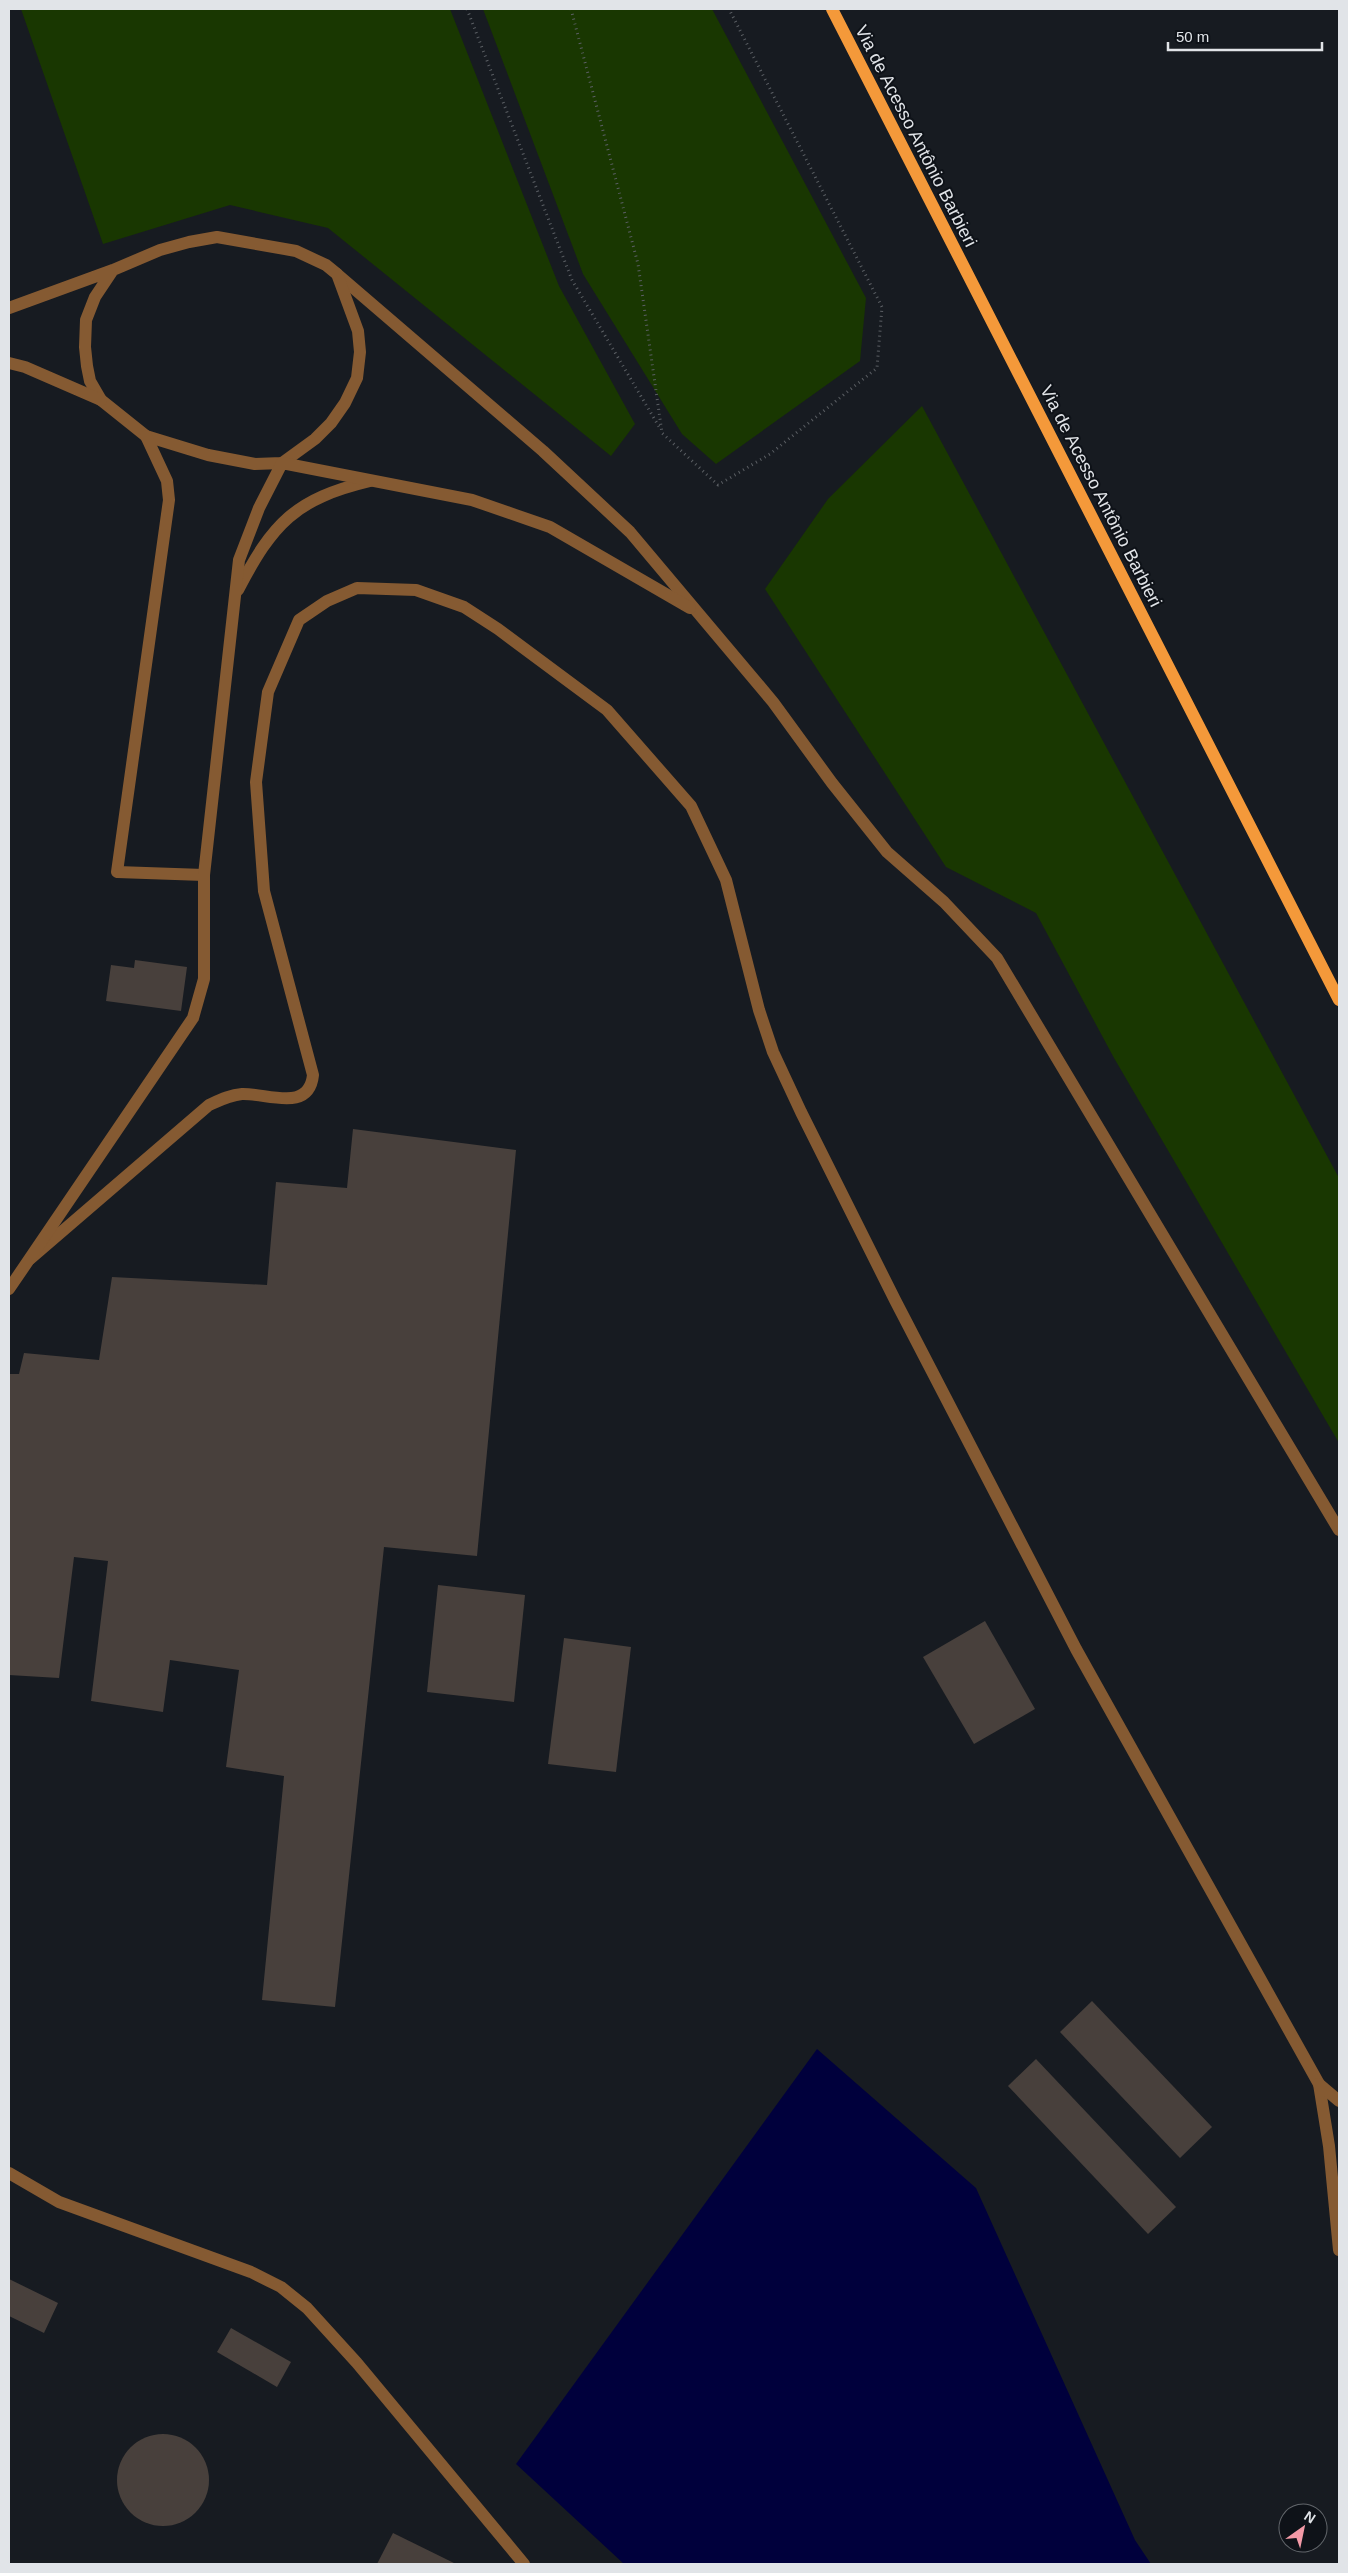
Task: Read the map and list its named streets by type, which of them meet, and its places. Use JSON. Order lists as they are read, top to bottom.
{
  "streets": {
    "main road": ["Via de Acesso Antônio Barbieri"]
  },
  "scale_bar": "50 m",
  "north": "top right"
}
